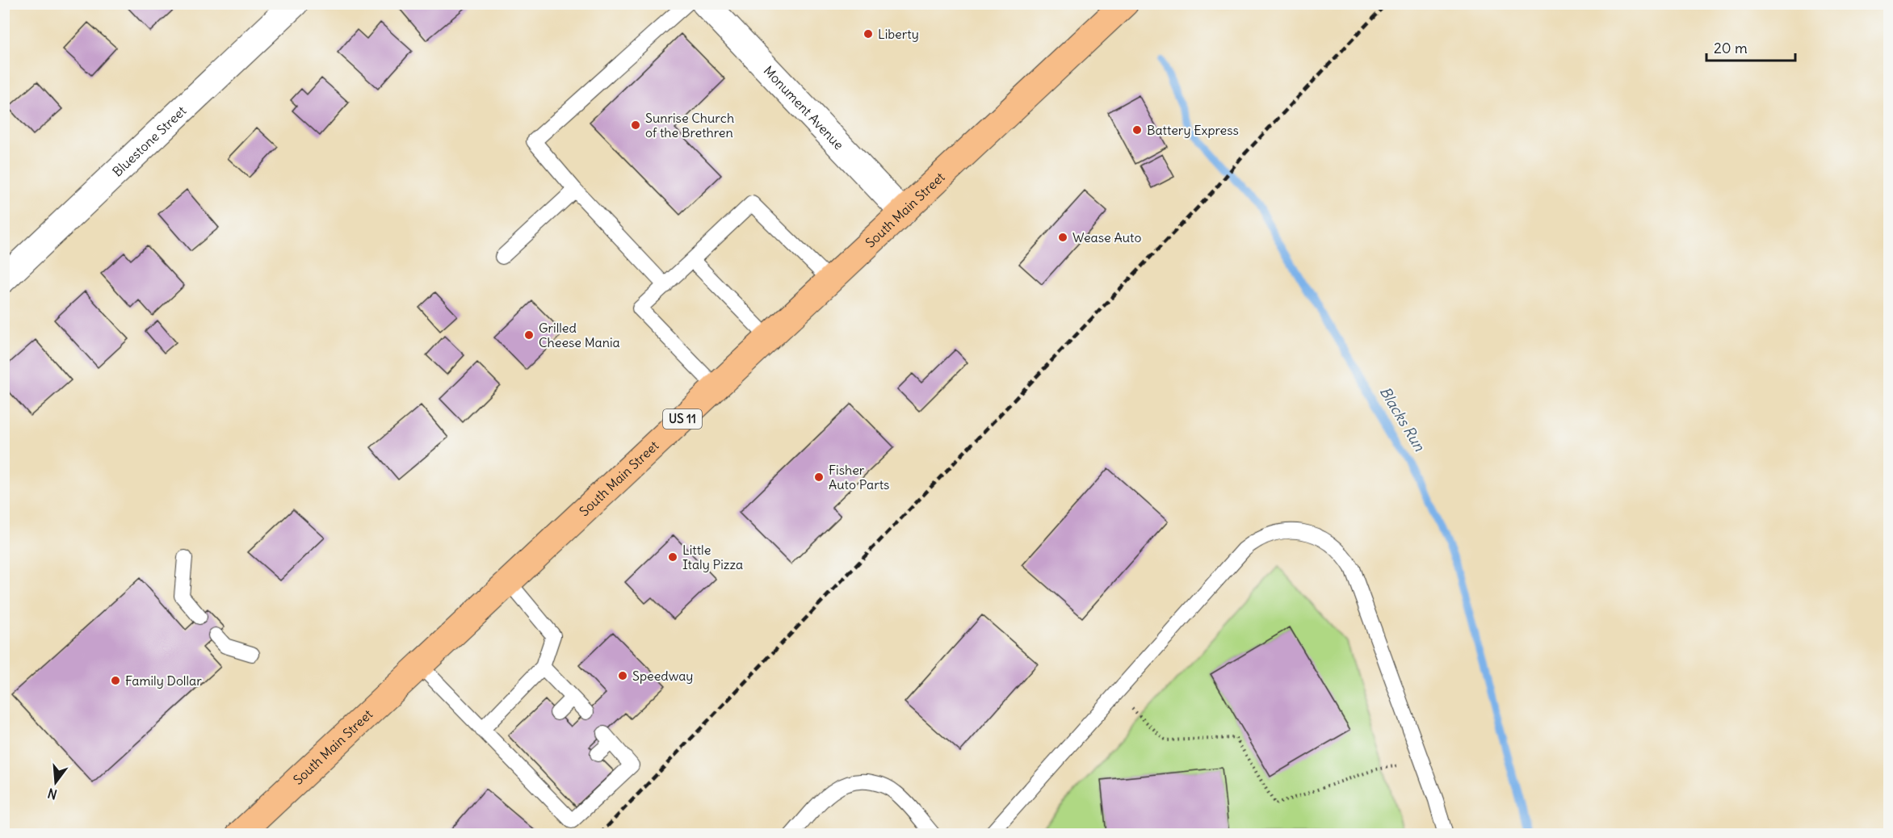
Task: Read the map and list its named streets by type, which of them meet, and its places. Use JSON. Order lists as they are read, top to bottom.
{
  "streets": {
    "main road": ["South Main Street", "US 11"],
    "street": ["Monument Avenue", "Bluestone Street"]
  },
  "crossings": [
    ["Monument Avenue", "South Main Street"]
  ],
  "water": ["Blacks Run"],
  "places": [
    "Liberty",
    "Sunrise Church of the Brethren",
    "Battery Express",
    "Wease Auto",
    "Grilled Cheese Mania",
    "Fisher Auto Parts",
    "Little Italy Pizza",
    "Speedway",
    "Family Dollar"
  ],
  "scale_bar": "20 m",
  "north": "bottom"
}
